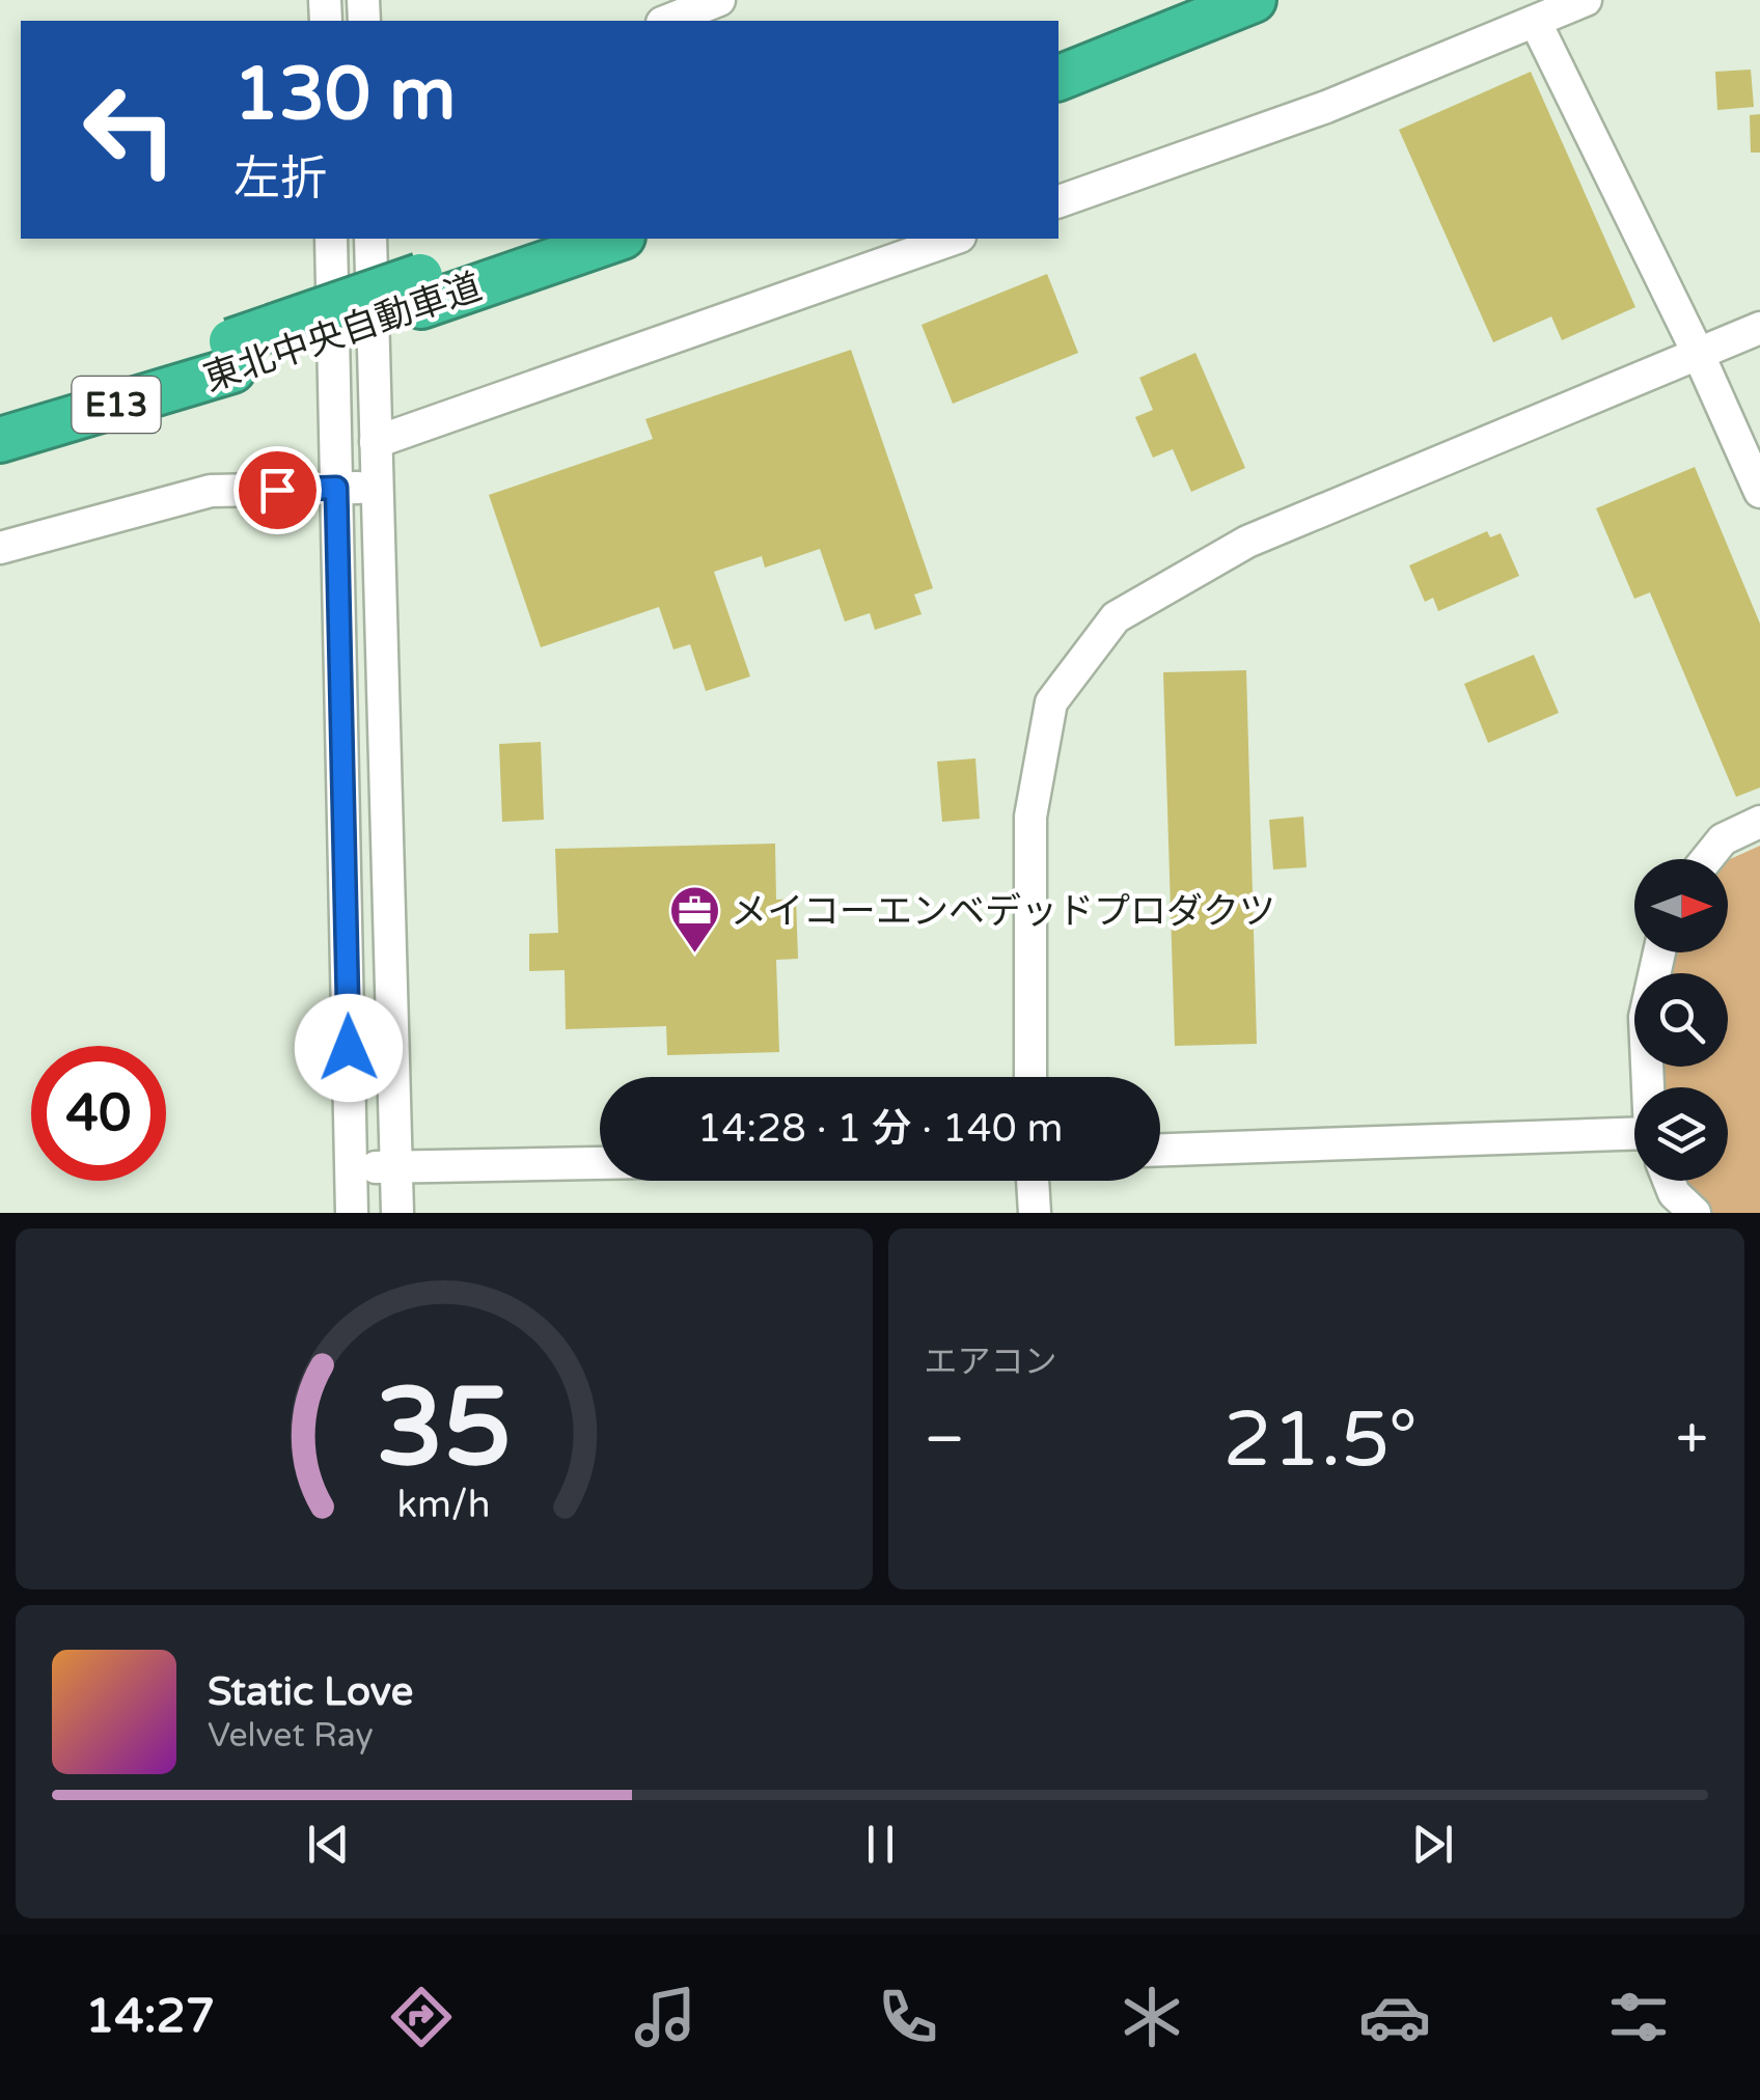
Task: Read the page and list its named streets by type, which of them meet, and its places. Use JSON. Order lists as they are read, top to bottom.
{
  "streets": {
    "highway": ["東北中央自動車道", "E13"]
  },
  "places": {
    "office": ["メイコーエンベデッドプロダクツ"]
  },
  "north": "right",
  "page": {
    "turn": ["130 m", "左折"],
    "limit": "40",
    "trip": "14:28 · 1 分 · 140 m",
    "tile": "エアコン",
    "heat": ["−", "21.5°", "+"],
    "song": ["Static Love", "Velvet Ray"],
    "tabs": "14:27",
    "gauge": ["35", "km/h"]
  }
}
